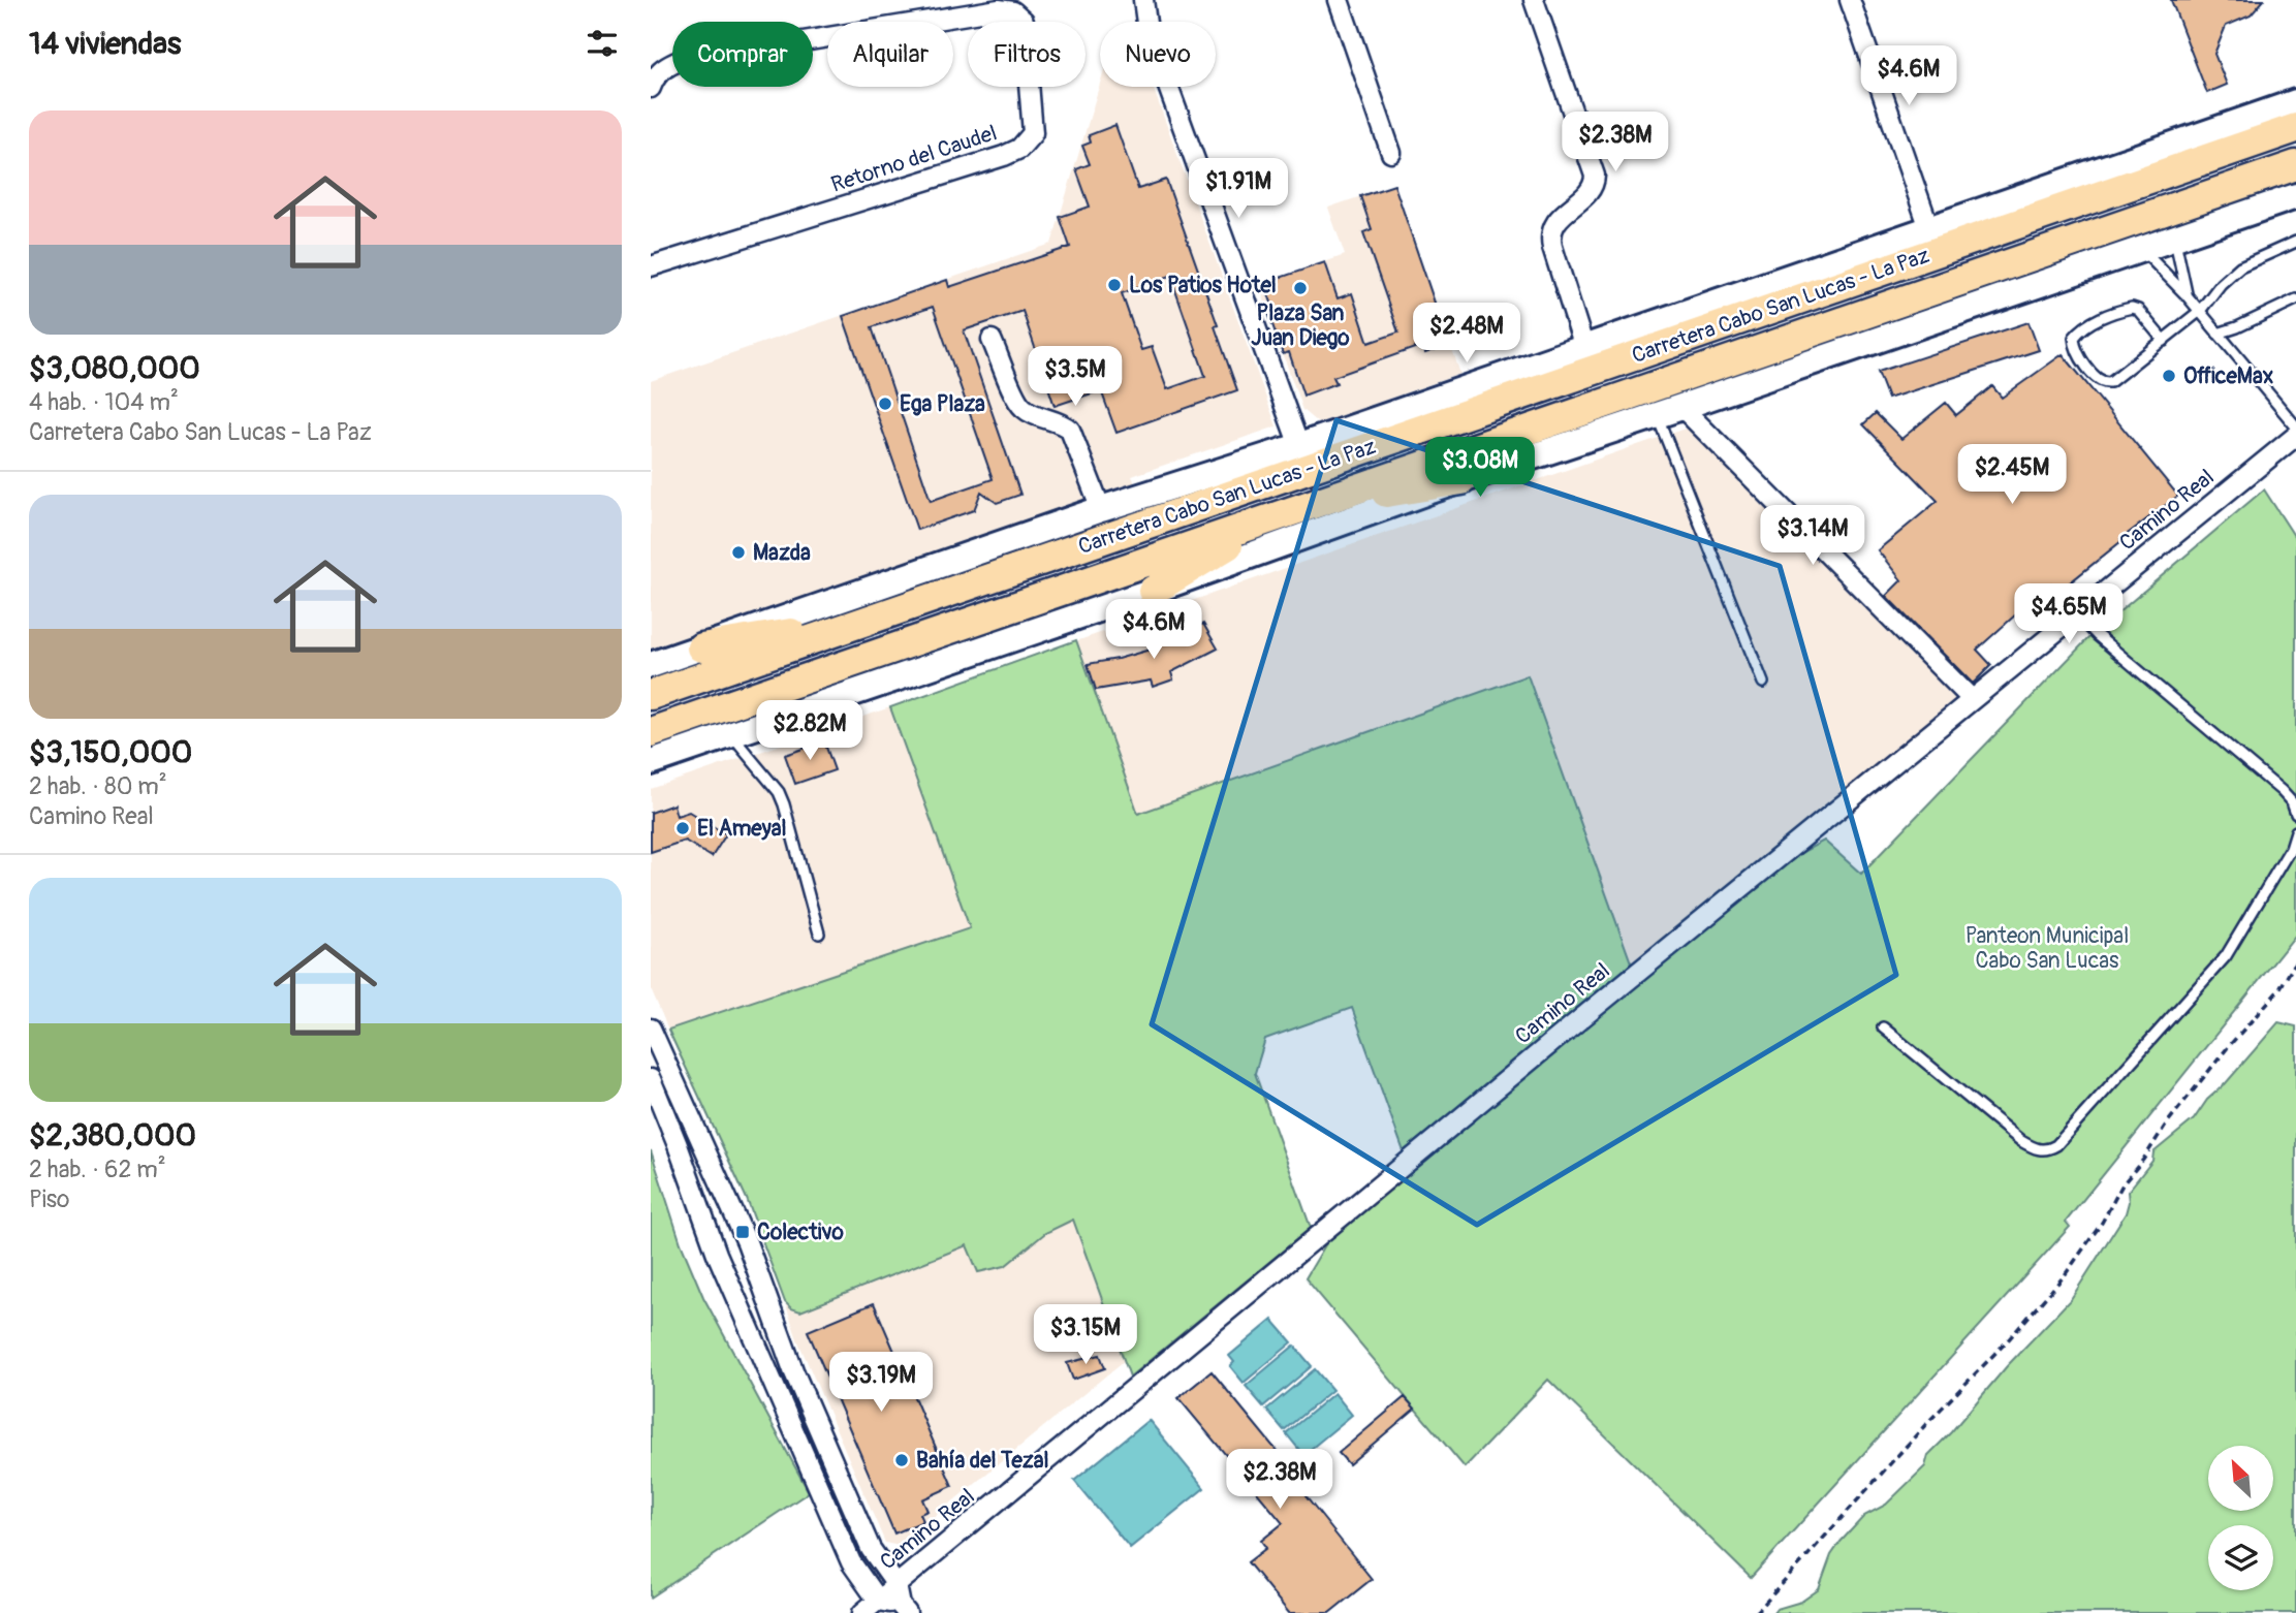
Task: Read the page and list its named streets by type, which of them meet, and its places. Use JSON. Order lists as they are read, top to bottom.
{
  "streets": {
    "highway": ["Carretera Cabo San Lucas - La Paz"],
    "street": ["Retorno del Caudel", "Camino Real"]
  },
  "parks": ["Panteon Municipal Cabo San Lucas"],
  "places": {
    "other": [
      "Los Patios Hotel",
      "Plaza San Juan Diego",
      "OfficeMax",
      "Ega Plaza",
      "Mazda",
      "El Ameyal",
      "Bahía del Tezal"
    ],
    "transit": ["Colectivo"]
  },
  "north": "top left",
  "page": {
    "heading": "14 viviendas",
    "chip": [
      "Comprar",
      "Alquilar",
      "Filtros",
      "Nuevo"
    ],
    "price": [
      "$4.6M",
      "$2.38M",
      "$1.91M",
      "$2.48M",
      "$3.5M",
      "$3.08M",
      "$2.45M",
      "$3.14M",
      "$4.65M",
      "$4.6M",
      "$2.82M",
      "$3.15M",
      "$3.19M",
      "$2.38M"
    ],
    "list": [
      {
        "name": "$3,080,000",
        "note": "4 hab. · 104 m² · Carretera Cabo San Lucas - La Paz"
      },
      {
        "name": "$3,150,000",
        "note": "2 hab. · 80 m² · Camino Real"
      },
      {
        "name": "$2,380,000",
        "note": "2 hab. · 62 m² · Piso"
      }
    ]
  }
}
